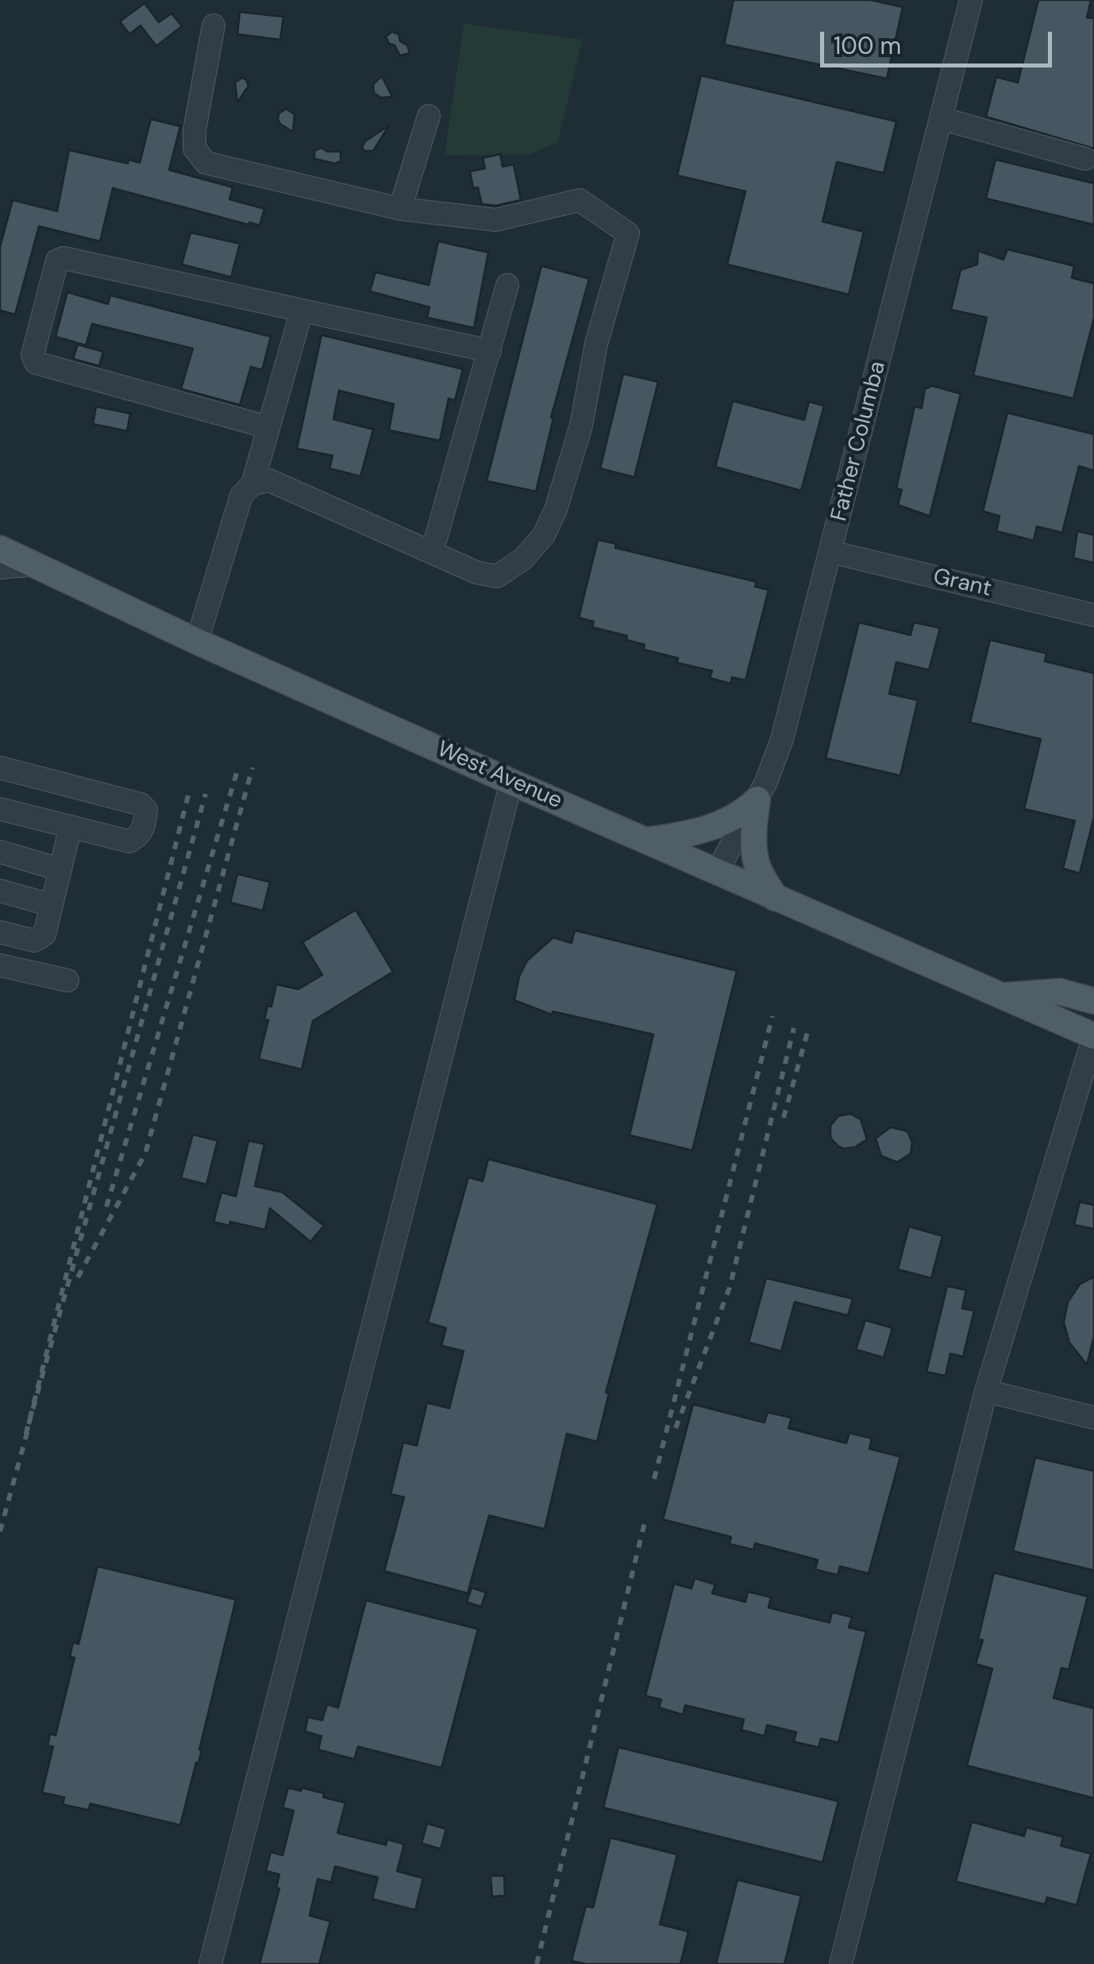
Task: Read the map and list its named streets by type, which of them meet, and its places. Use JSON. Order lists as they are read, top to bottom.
{
  "streets": {
    "main road": ["West Avenue"],
    "street": ["Father Columba", "Grant"]
  },
  "crossings": [
    ["Father Columba", "Grant"],
    ["Father Columba", "West Avenue"]
  ],
  "scale_bar": "100 m"
}
